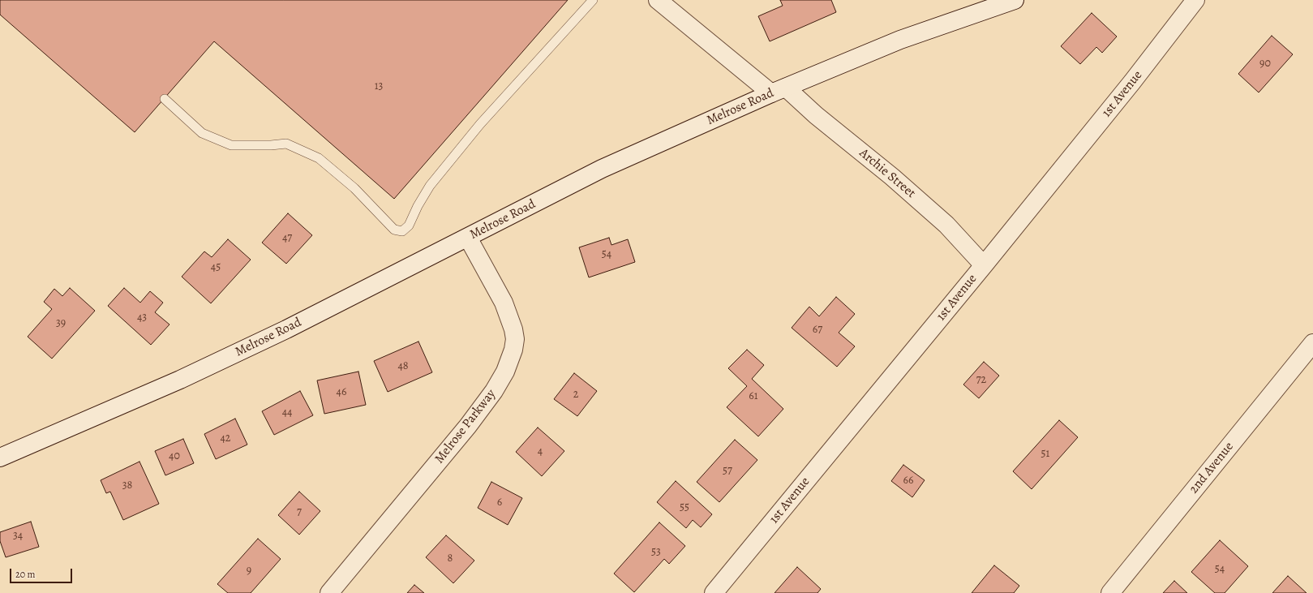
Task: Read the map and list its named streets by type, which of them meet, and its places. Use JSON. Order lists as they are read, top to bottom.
{
  "streets": {
    "street": [
      "1st Avenue",
      "Melrose Road",
      "Archie Street",
      "Melrose Parkway",
      "2nd Avenue"
    ]
  },
  "crossings": [
    ["1st Avenue", "Archie Street"],
    ["Melrose Road", "Archie Street"],
    ["Melrose Road", "Melrose Parkway"]
  ],
  "house_numbers": [
    "90",
    "13",
    "47",
    "54",
    "45",
    "43",
    "39",
    "67",
    "48",
    "72",
    "46",
    "2",
    "61",
    "44",
    "42",
    "4",
    "51",
    "40",
    "57",
    "66",
    "38",
    "6",
    "55",
    "7",
    "34",
    "53",
    "8",
    "54",
    "9"
  ],
  "scale_bar": "20 m"
}
